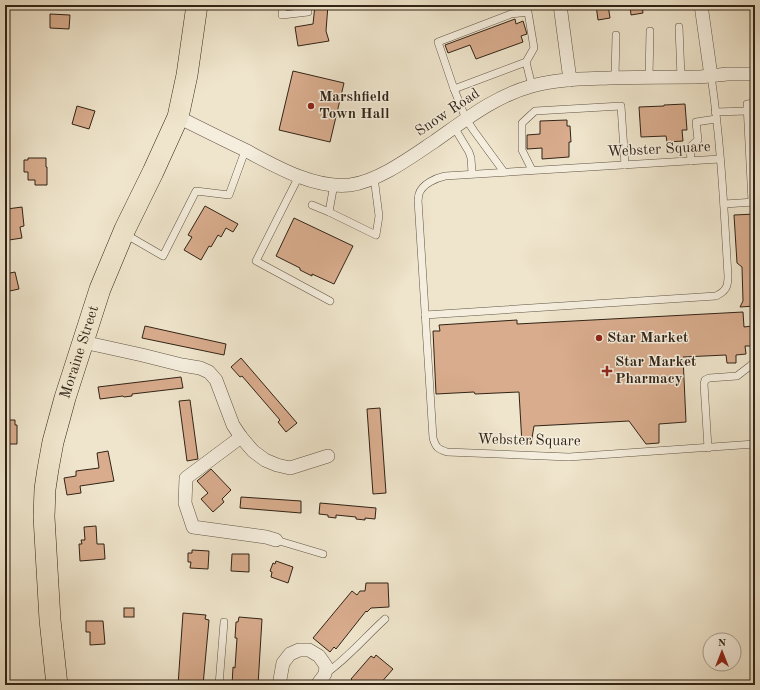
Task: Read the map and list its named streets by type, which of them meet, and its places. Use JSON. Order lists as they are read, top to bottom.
{
  "streets": {
    "main road": ["Moraine Street"],
    "street": ["Snow Road"],
    "lane": ["Webster Square"]
  },
  "crossings": [
    ["Snow Road", "Webster Square"],
    ["Snow Road", "Moraine Street"]
  ],
  "places": {
    "other": ["Marshfield Town Hall", "Star Market"],
    "health": ["Star Market Pharmacy"]
  },
  "north": "top"
}
